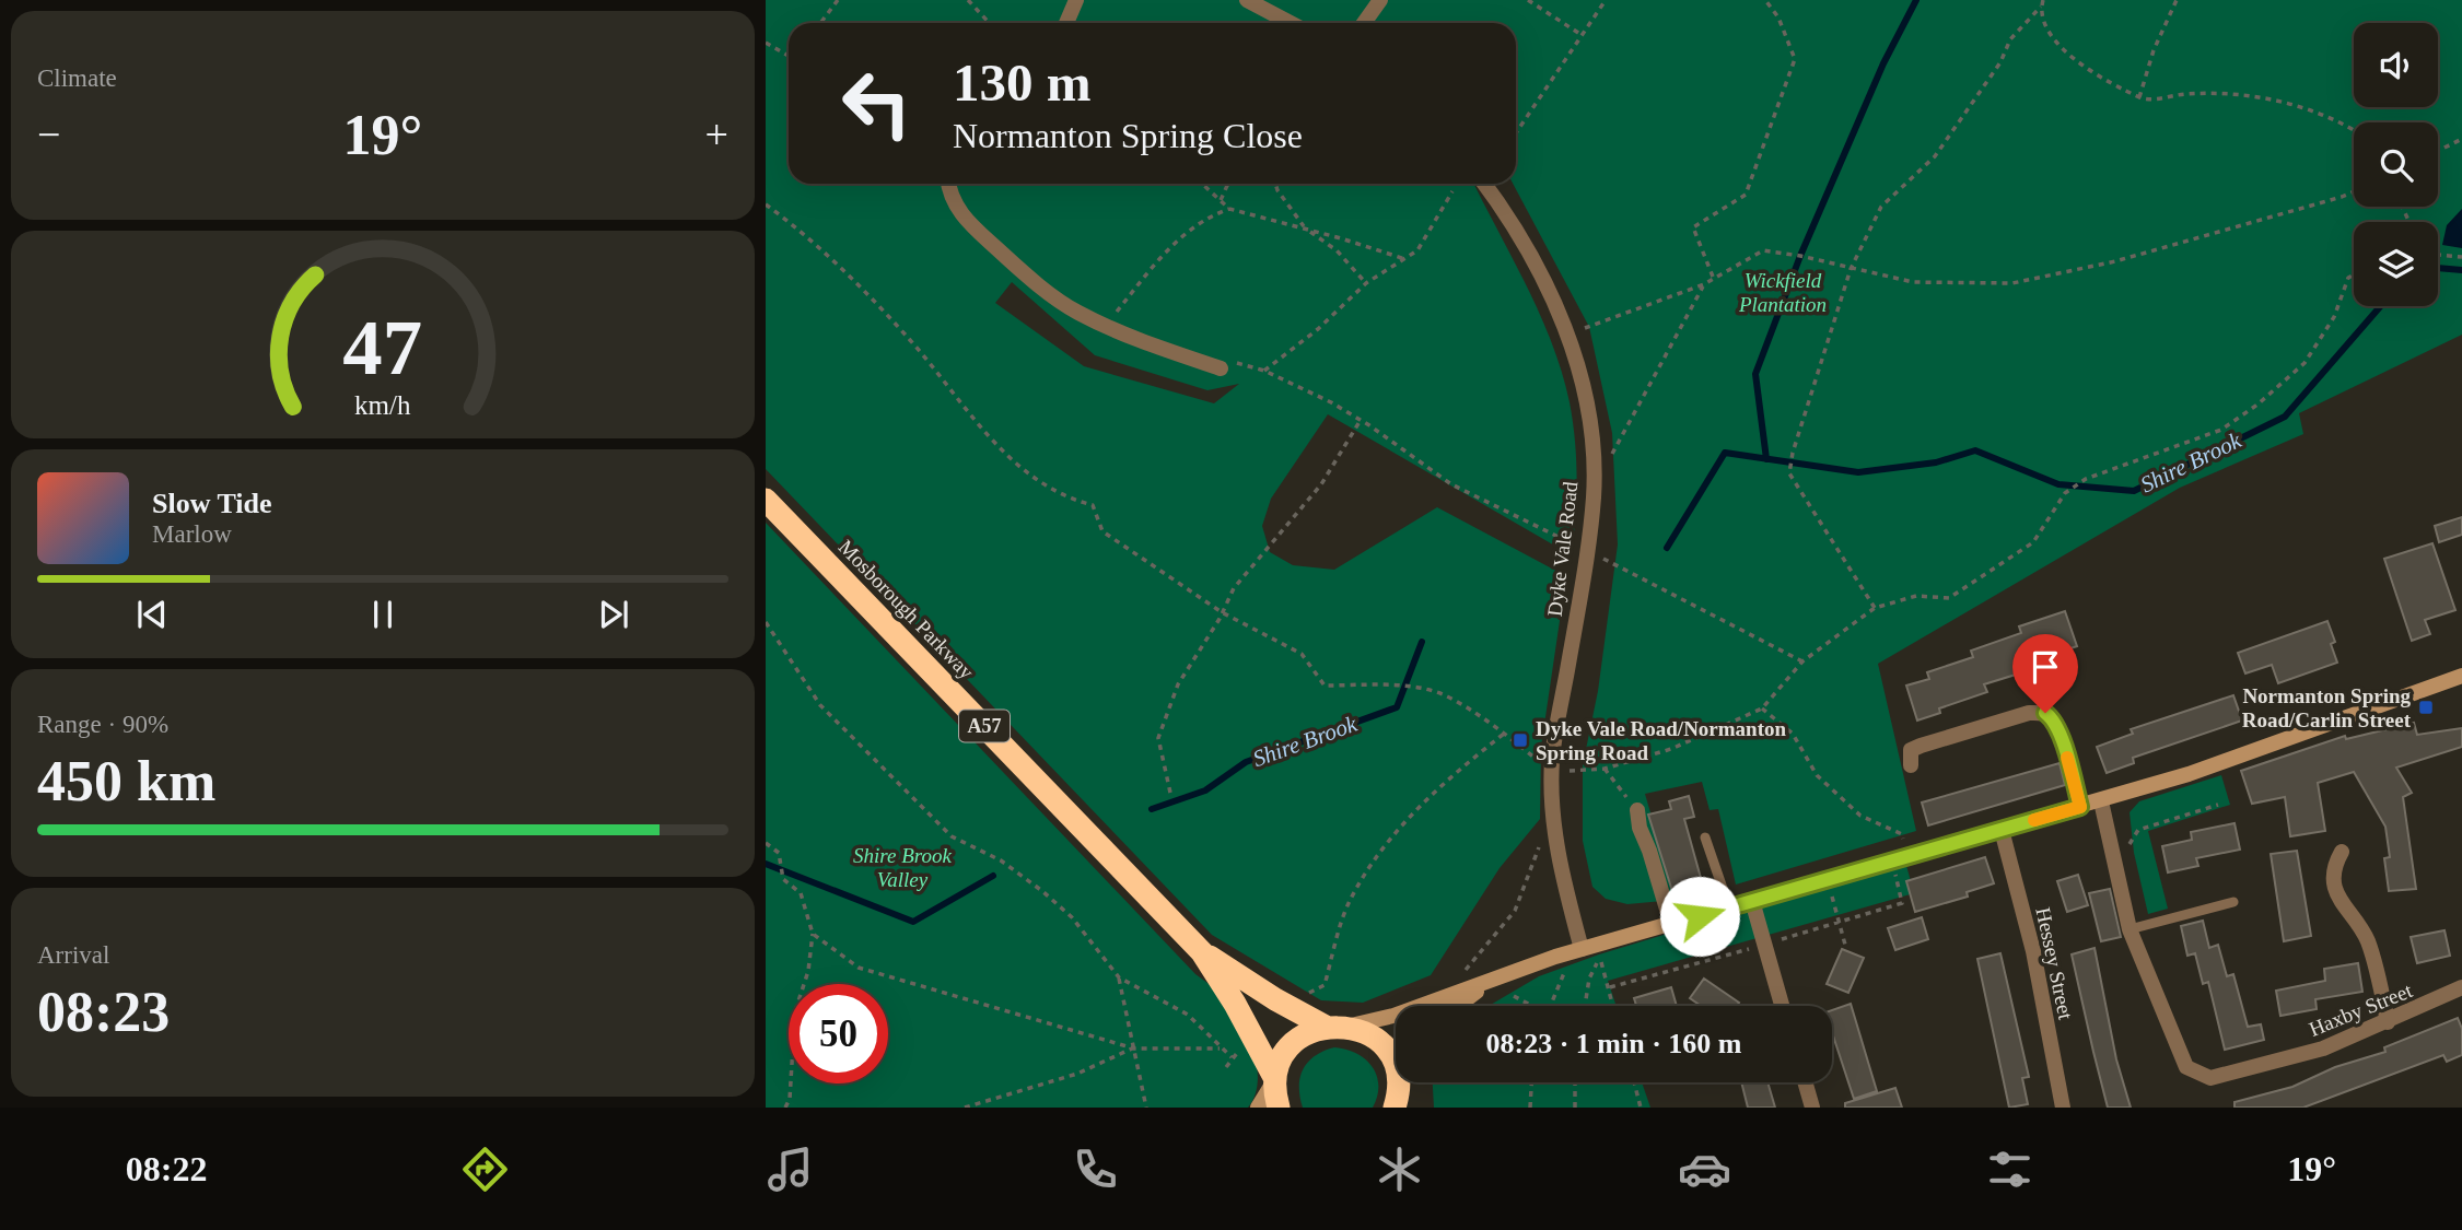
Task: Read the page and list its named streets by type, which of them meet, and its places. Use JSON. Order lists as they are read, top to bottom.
{
  "streets": {
    "highway": ["Mosborough Parkway", "A57"],
    "street": ["Dyke Vale Road", "Hessey Street", "Haxby Street"]
  },
  "crossings": [
    ["Mosborough Parkway", "A57"]
  ],
  "water": ["Shire Brook"],
  "parks": ["Wickfield Plantation", "Shire Brook Valley"],
  "places": {
    "transit": ["Normanton Spring Road/Carlin Street", "Dyke Vale Road/Normanton Spring Road"]
  },
  "page": {
    "tile": [
      "Climate",
      ["Range · 90%", "450 km"],
      ["Arrival", "08:23"]
    ],
    "turn": ["130 m", "Normanton Spring Close"],
    "heat": ["−", "19°", "+"],
    "song": ["Slow Tide", "Marlow"],
    "limit": "50",
    "trip": "08:23 · 1 min · 160 m",
    "tabs": ["08:22", "19°"],
    "gauge": ["47", "km/h"]
  }
}
